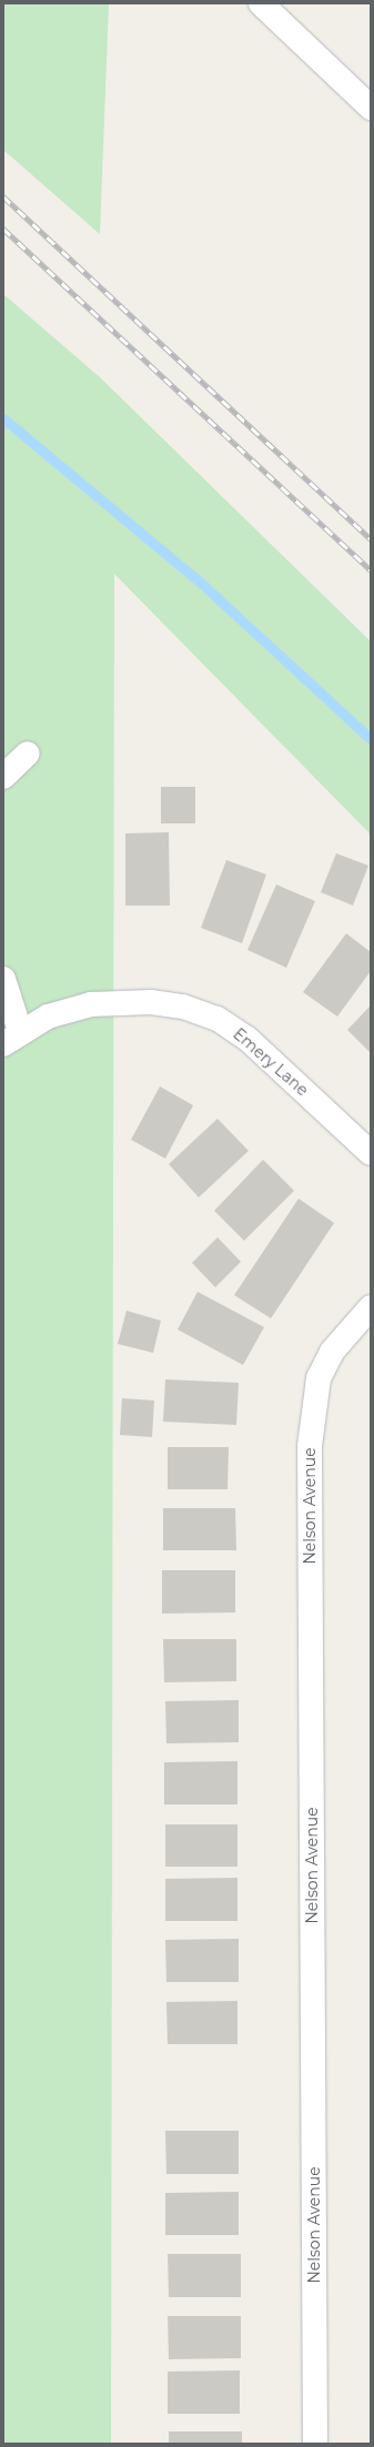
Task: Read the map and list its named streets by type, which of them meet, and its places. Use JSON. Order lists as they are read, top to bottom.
{
  "streets": {
    "street": ["Emery Lane", "Nelson Avenue"]
  }
}
